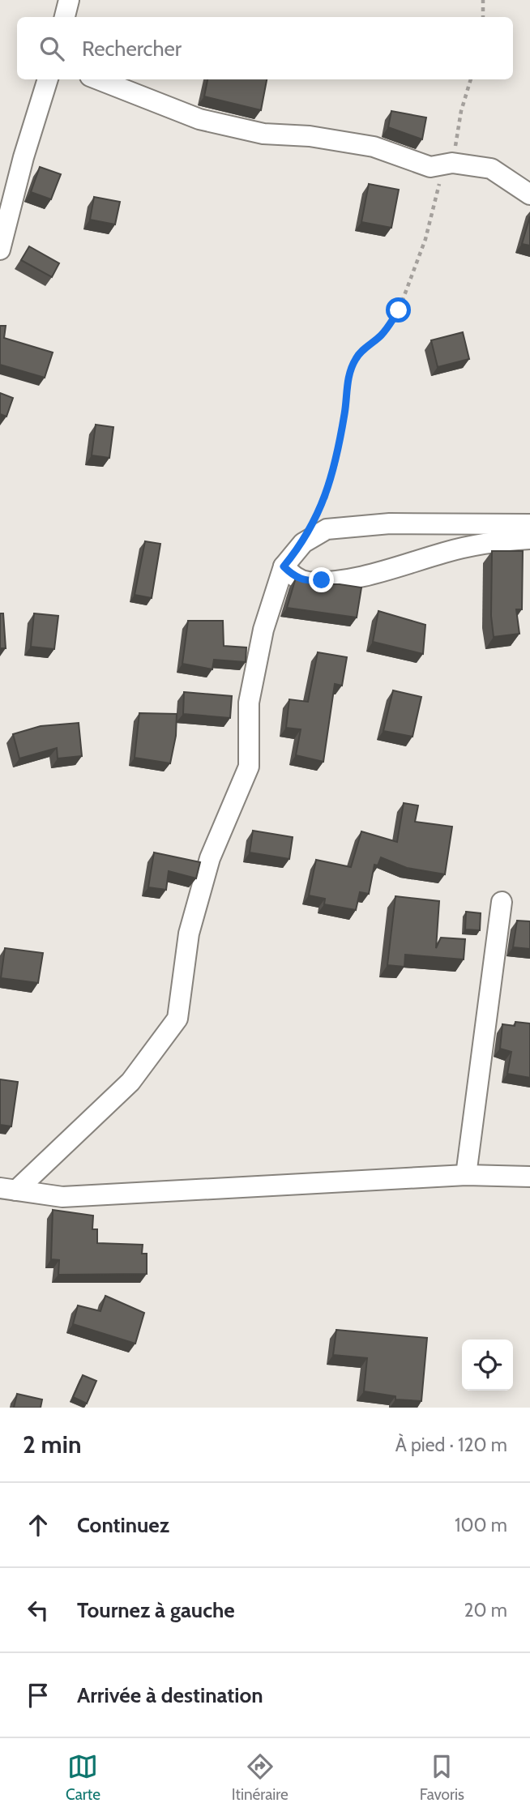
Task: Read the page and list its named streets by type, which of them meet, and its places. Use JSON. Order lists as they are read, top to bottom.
{
  "page": {
    "search": "Rechercher",
    "heading": ["2 min", "À pied · 120 m"],
    "list": [
      ["Continuez", "100 m"],
      ["Tournez à gauche", "20 m"],
      "Arrivée à destination"
    ],
    "nav": ["Carte", "Itinéraire", "Favoris"]
  }
}
